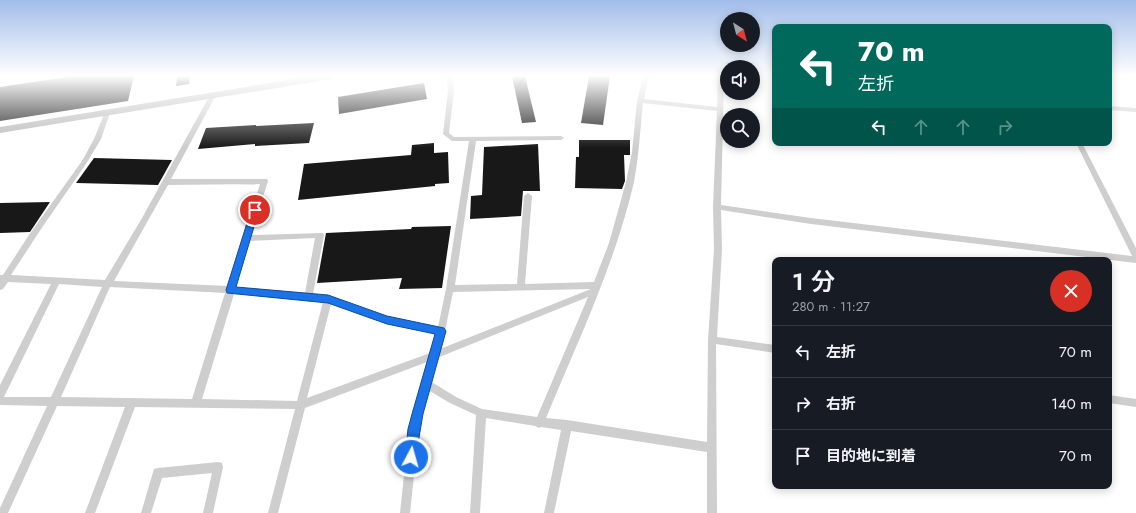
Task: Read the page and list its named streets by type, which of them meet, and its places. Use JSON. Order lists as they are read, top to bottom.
{
  "north": "bottom right",
  "page": {
    "turn": ["70 m", "左折"],
    "heading": ["1 分", "280 m · 11:27"],
    "list": [
      {
        "name": "左折",
        "value": "70 m"
      },
      {
        "name": "右折",
        "value": "140 m"
      },
      {
        "name": "目的地に到着",
        "value": "70 m"
      }
    ]
  }
}
